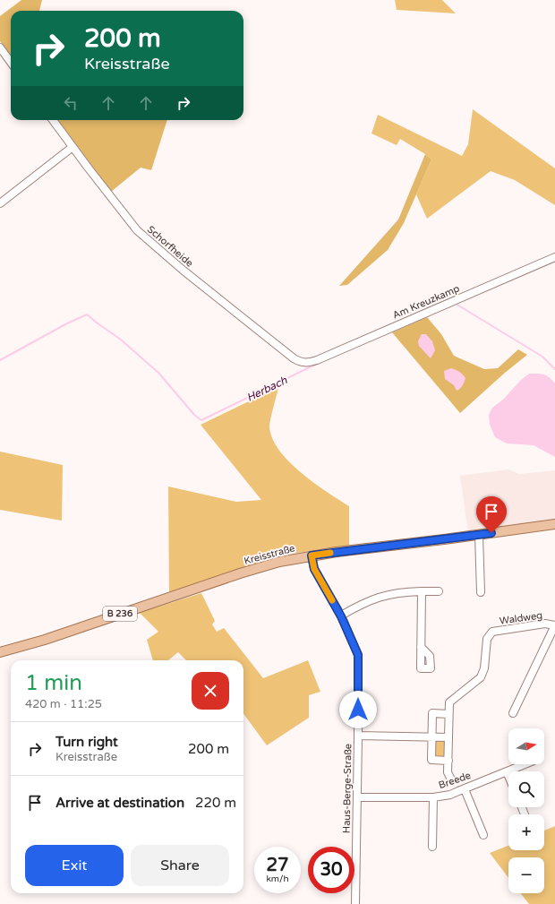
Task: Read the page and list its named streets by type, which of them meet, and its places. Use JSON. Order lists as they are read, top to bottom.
{
  "streets": {
    "main road": ["Kreisstraße", "B 236"],
    "street": [
      "Schorfheide",
      "Am Kreuzkamp",
      "Waldweg",
      "Breede",
      "Haus-Berge-Straße"
    ]
  },
  "crossings": [
    ["Schorfheide", "Am Kreuzkamp"],
    ["Kreisstraße", "Haus-Berge-Straße"],
    ["Breede", "Haus-Berge-Straße"]
  ],
  "water": ["Herbach"],
  "north": "right",
  "page": {
    "turn": ["200 m", "Kreisstraße"],
    "heading": ["1 min", "420 m · 11:25"],
    "list": [
      {
        "name": "Turn right",
        "note": "Kreisstraße",
        "value": "200 m"
      },
      {
        "name": "Arrive at destination",
        "value": "220 m"
      }
    ],
    "map_buttons": ["+", "−"],
    "buttons": ["Exit", "Share"],
    "speed": "27 km/h",
    "limit": "30"
  }
}
